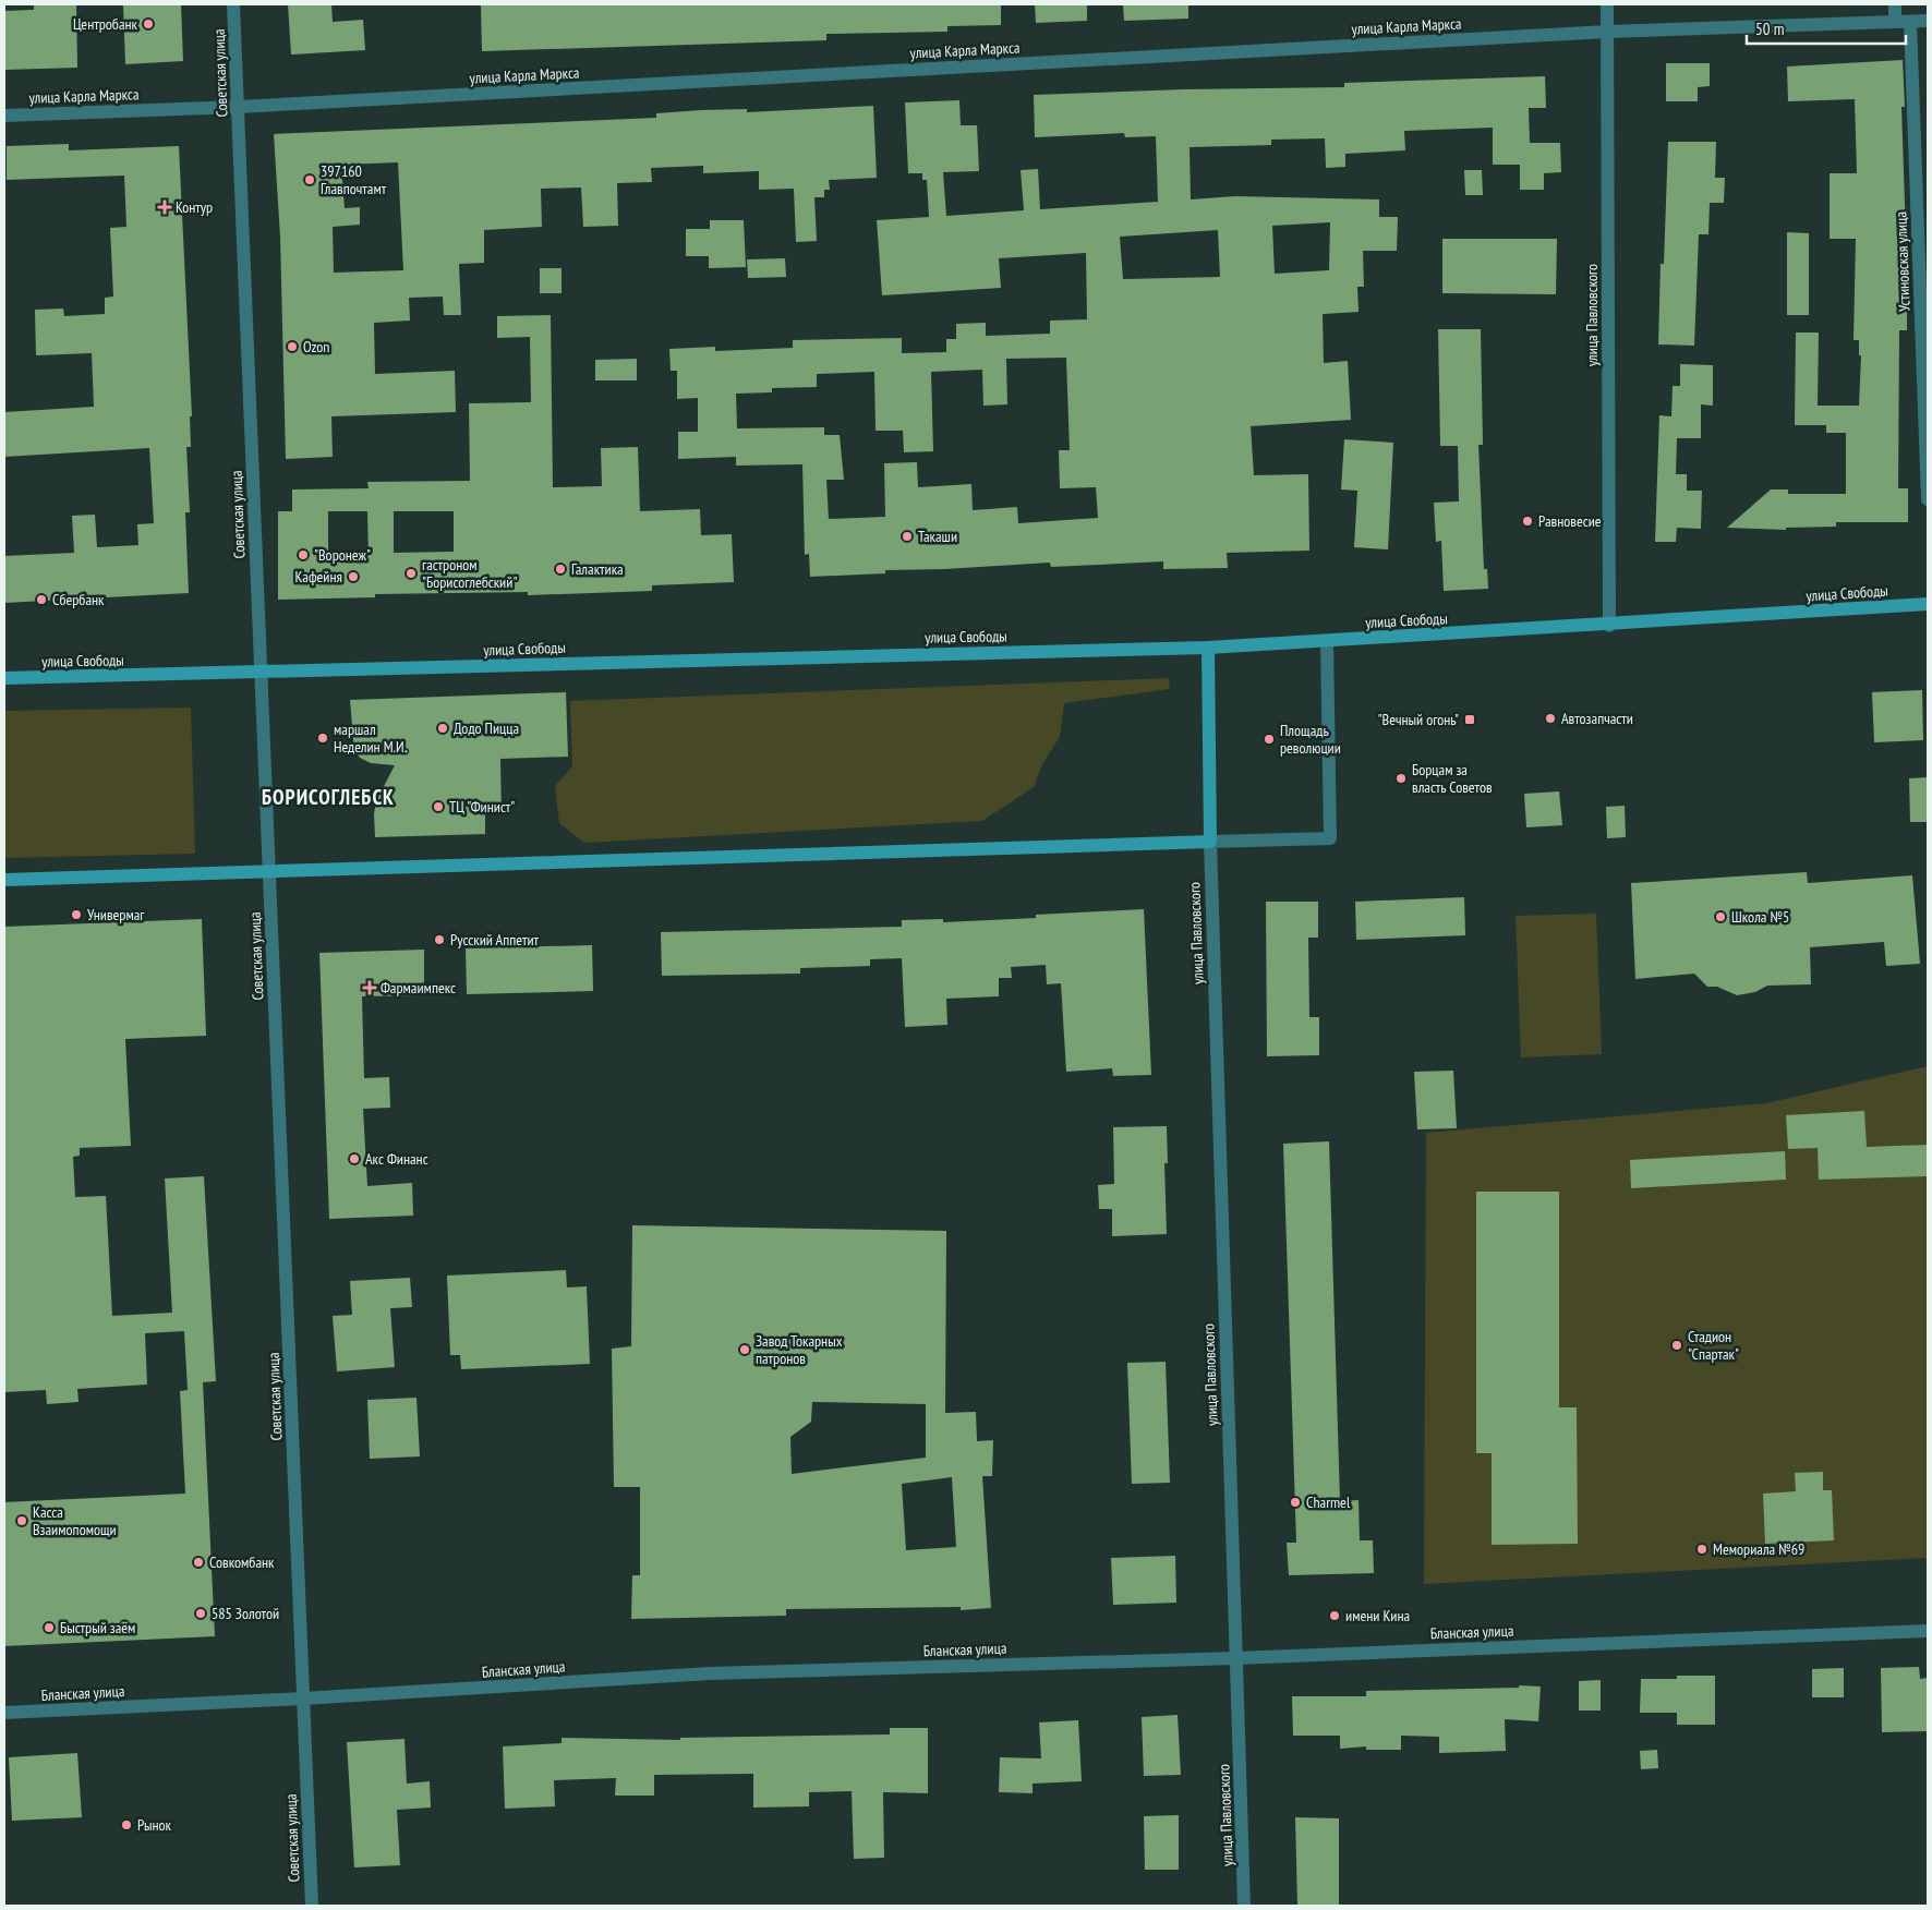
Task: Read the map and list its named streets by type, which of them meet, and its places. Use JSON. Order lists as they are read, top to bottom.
{
  "streets": {
    "main road": ["улица Свободы"],
    "street": [
      "улица Карла Маркса",
      "Советская улица",
      "Устиновская улица",
      "улица Павловского",
      "Бланская улица"
    ]
  },
  "crossings": [
    ["улица Карла Маркса", "Советская улица"],
    ["улица Карла Маркса", "Устиновская улица"],
    ["улица Карла Маркса", "улица Павловского"],
    ["Советская улица", "улица Свободы"],
    ["Советская улица", "Бланская улица"],
    ["улица Павловского", "улица Свободы"],
    ["улица Павловского", "Бланская улица"]
  ],
  "districts": ["БОРИСОГЛЕБСК"],
  "places": {
    "other": [
      "Центробанк",
      "397160 Главпочтамт",
      "Ozon",
      "Равновесие",
      "Такаши",
      "\"Воронеж\"",
      "Галактика",
      "гастроном \"Борисоглебский\"",
      "Кафейня",
      "Сбербанк",
      "Автозапчасти",
      "Додо Пицца",
      "маршал Неделин М.И.",
      "Площадь революции",
      "Борцам за власть Советов",
      "ТЦ \"Финист\"",
      "Универмаг",
      "Школа №5",
      "Русский Аппетит",
      "Акс Финанс",
      "Стадион \"Спартак\"",
      "Завод Токарных патронов",
      "Charmel",
      "Касса Взаимопомощи",
      "Мемориала №69",
      "Совкомбанк",
      "585 Золотой",
      "имени Кина",
      "Быстрый заём",
      "Рынок"
    ],
    "health": ["Контур", "Фармаимпекс"],
    "transit": ["\"Вечный огонь\""]
  },
  "scale_bar": "50 m"
}
